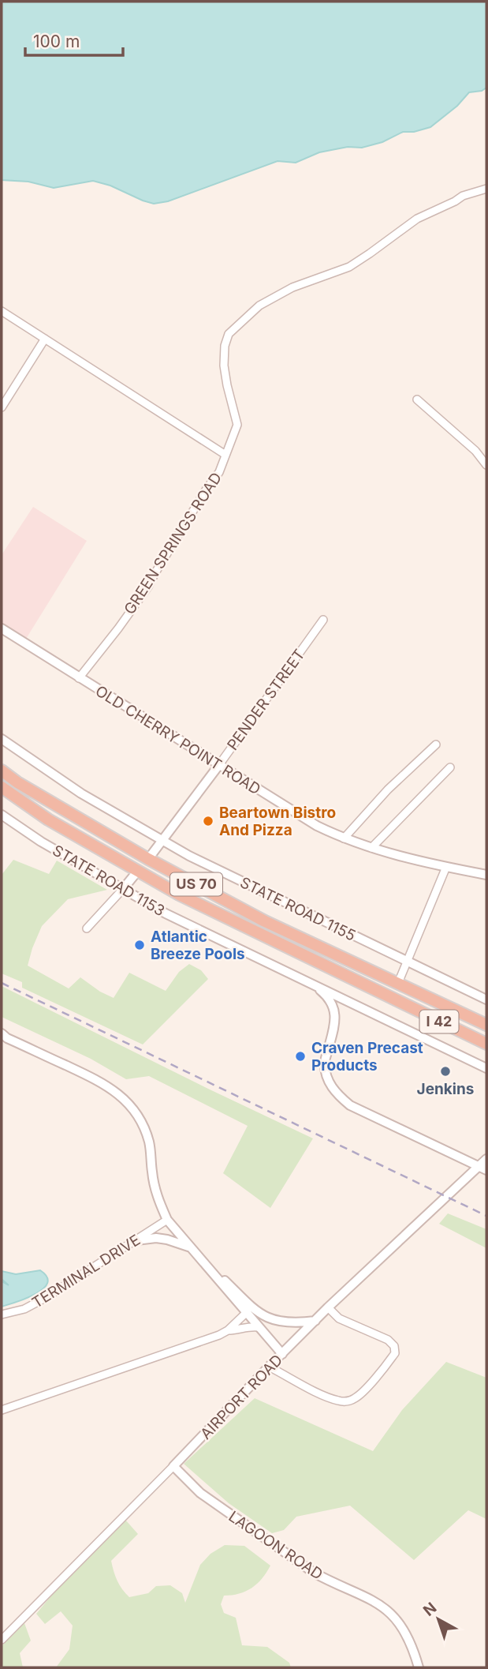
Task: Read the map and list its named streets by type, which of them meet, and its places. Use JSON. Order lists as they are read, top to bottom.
{
  "streets": {
    "highway": ["US 70", "I 42"],
    "street": [
      "GREEN SPRINGS ROAD",
      "PENDER STREET",
      "OLD CHERRY POINT ROAD",
      "STATE ROAD 1153",
      "STATE ROAD 1155",
      "TERMINAL DRIVE",
      "AIRPORT ROAD",
      "LAGOON ROAD"
    ]
  },
  "crossings": [
    ["GREEN SPRINGS ROAD", "OLD CHERRY POINT ROAD"],
    ["PENDER STREET", "OLD CHERRY POINT ROAD"],
    ["PENDER STREET", "US 70"],
    ["PENDER STREET", "STATE ROAD 1155"],
    ["STATE ROAD 1153", "AIRPORT ROAD"],
    ["AIRPORT ROAD", "LAGOON ROAD"]
  ],
  "places": [
    "Beartown Bistro And Pizza",
    "Atlantic Breeze Pools",
    "Craven Precast Products",
    "Jenkins"
  ],
  "scale_bar": "100 m",
  "north": "top left"
}
